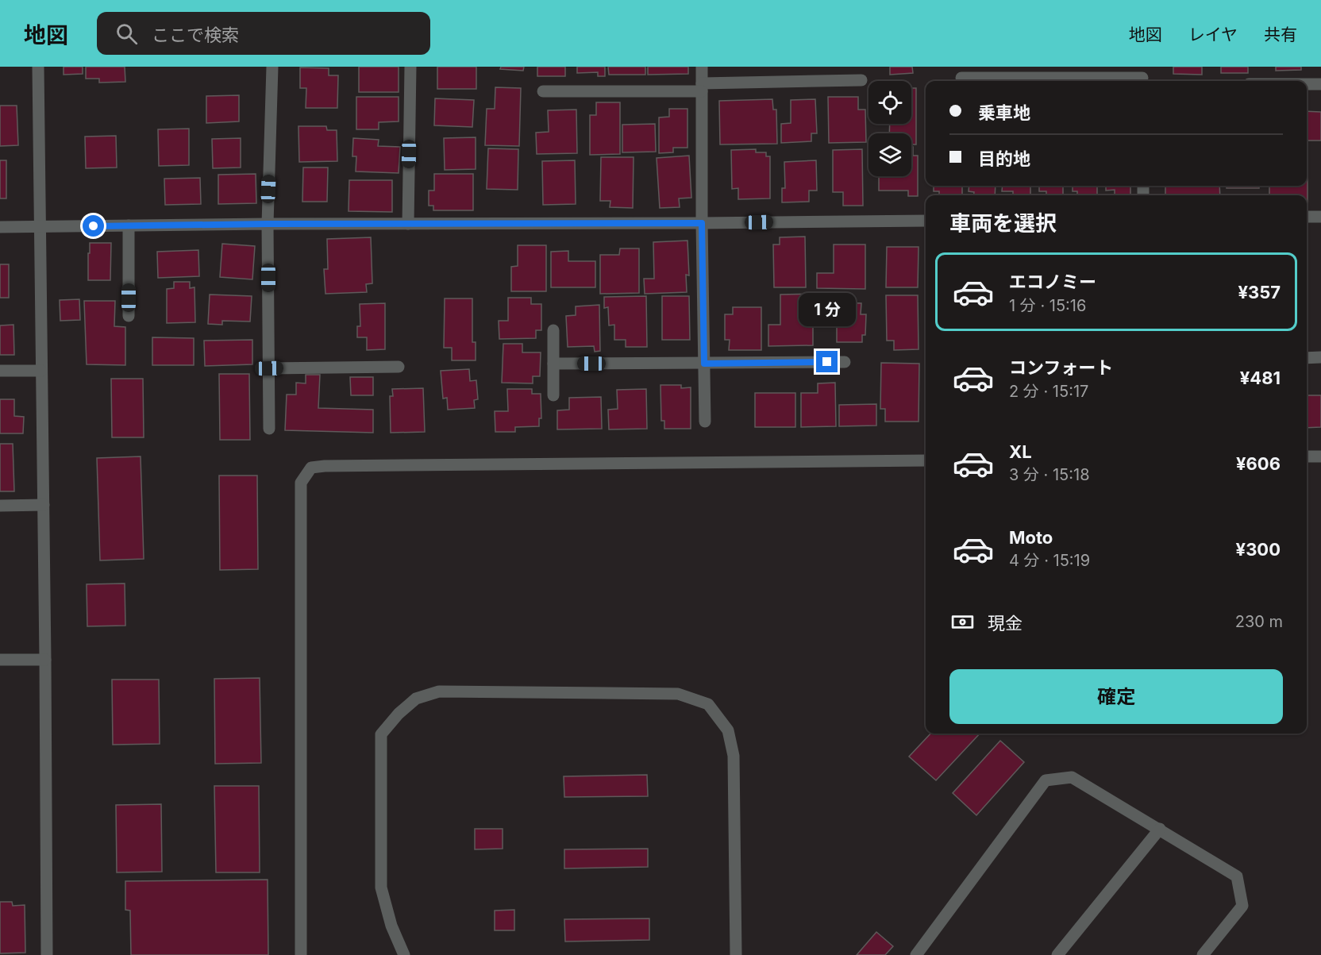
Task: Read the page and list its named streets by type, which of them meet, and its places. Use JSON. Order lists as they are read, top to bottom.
{
  "page": {
    "header": "地図",
    "search": "ここで検索",
    "nav": ["地図", "レイヤ", "共有"],
    "banner": ["乗車地", "目的地"],
    "heading": "車両を選択",
    "list": [
      {
        "name": "エコノミー",
        "note": "1 分 · 15:16",
        "value": "¥357"
      },
      {
        "name": "コンフォート",
        "note": "2 分 · 15:17",
        "value": "¥481"
      },
      {
        "name": "XL",
        "note": "3 分 · 15:18",
        "value": "¥606"
      },
      {
        "name": "Moto",
        "note": "4 分 · 15:19",
        "value": "¥300"
      }
    ],
    "bubble": "1 分",
    "pay": ["現金", "230 m"],
    "buttons": "確定"
  }
}
